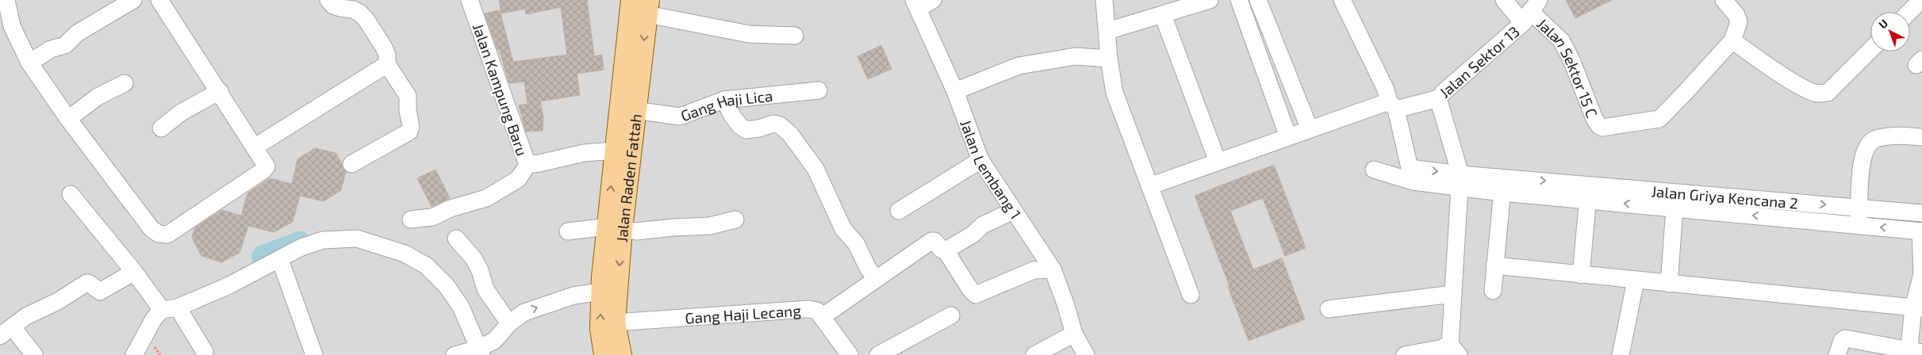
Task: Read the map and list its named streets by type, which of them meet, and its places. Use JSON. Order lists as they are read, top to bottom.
{
  "streets": {
    "main road": ["Jalan Raden Fattah"],
    "street": [
      "Jalan Sektor 13",
      "Jalan Sektor 15 C",
      "Jalan Kampung Baru",
      "Gang Haji Lica",
      "Jalan Lembang 1",
      "Jalan Griya Kencana 2",
      "Gang Haji Lecang"
    ]
  },
  "crossings": [
    ["Jalan Sektor 13", "Jalan Sektor 15 C"],
    ["Jalan Sektor 13", "Jalan Griya Kencana 2"],
    ["Gang Haji Lica", "Jalan Raden Fattah"],
    ["Jalan Raden Fattah", "Gang Haji Lecang"]
  ],
  "north": "top left"
}
